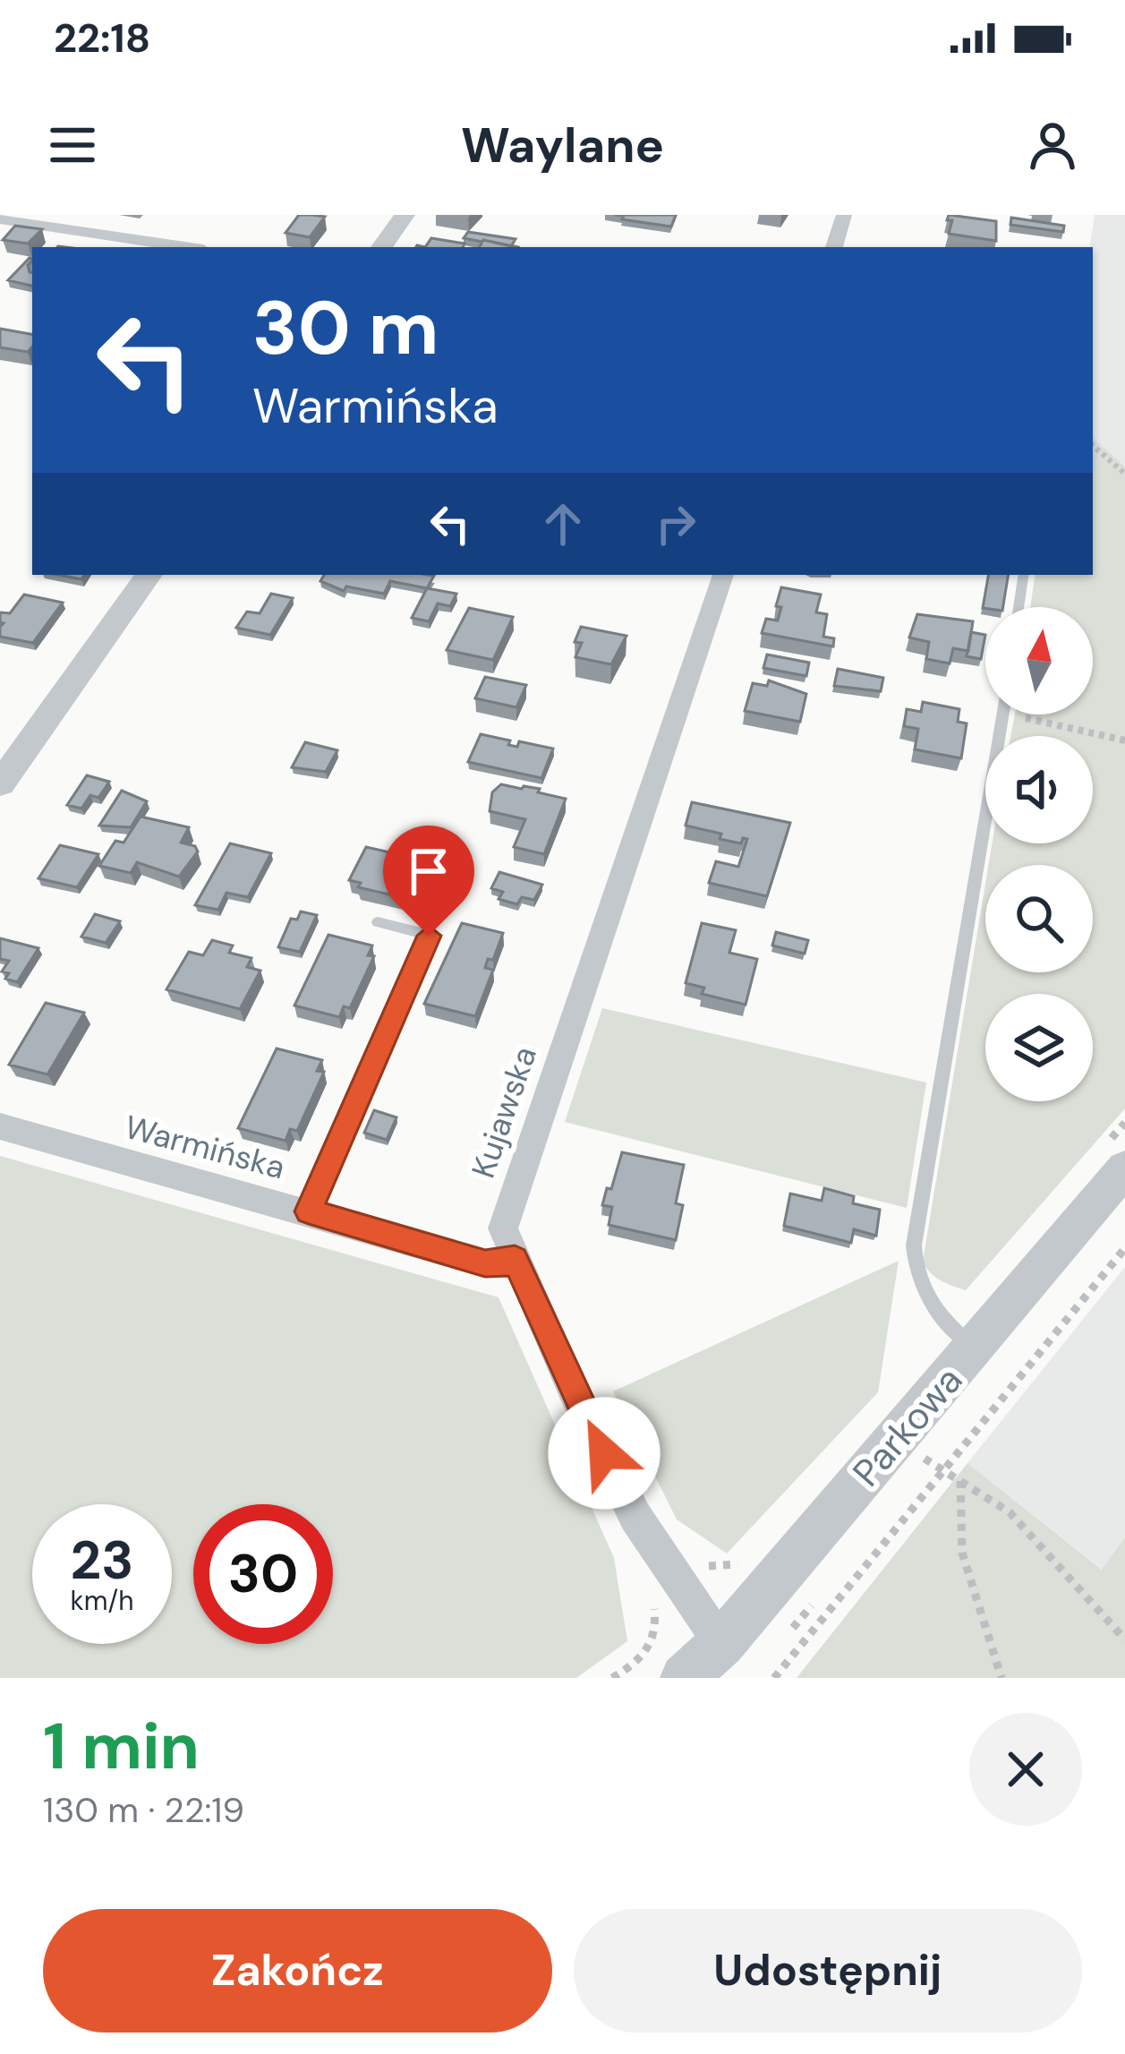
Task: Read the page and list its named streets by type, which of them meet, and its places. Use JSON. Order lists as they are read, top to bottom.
{
  "streets": {
    "street": ["Kujawska", "Warmińska", "Parkowa"]
  },
  "crossings": [
    ["Kujawska", "Warmińska"],
    ["Kujawska", "Parkowa"]
  ],
  "north": "top",
  "page": {
    "status": "22:18",
    "header": "Waylane",
    "turn": ["30 m", "Warmińska"],
    "speed": "23 km/h",
    "limit": "30",
    "heading": ["1 min", "130 m · 22:19"],
    "buttons": ["Zakończ", "Udostępnij"]
  }
}
